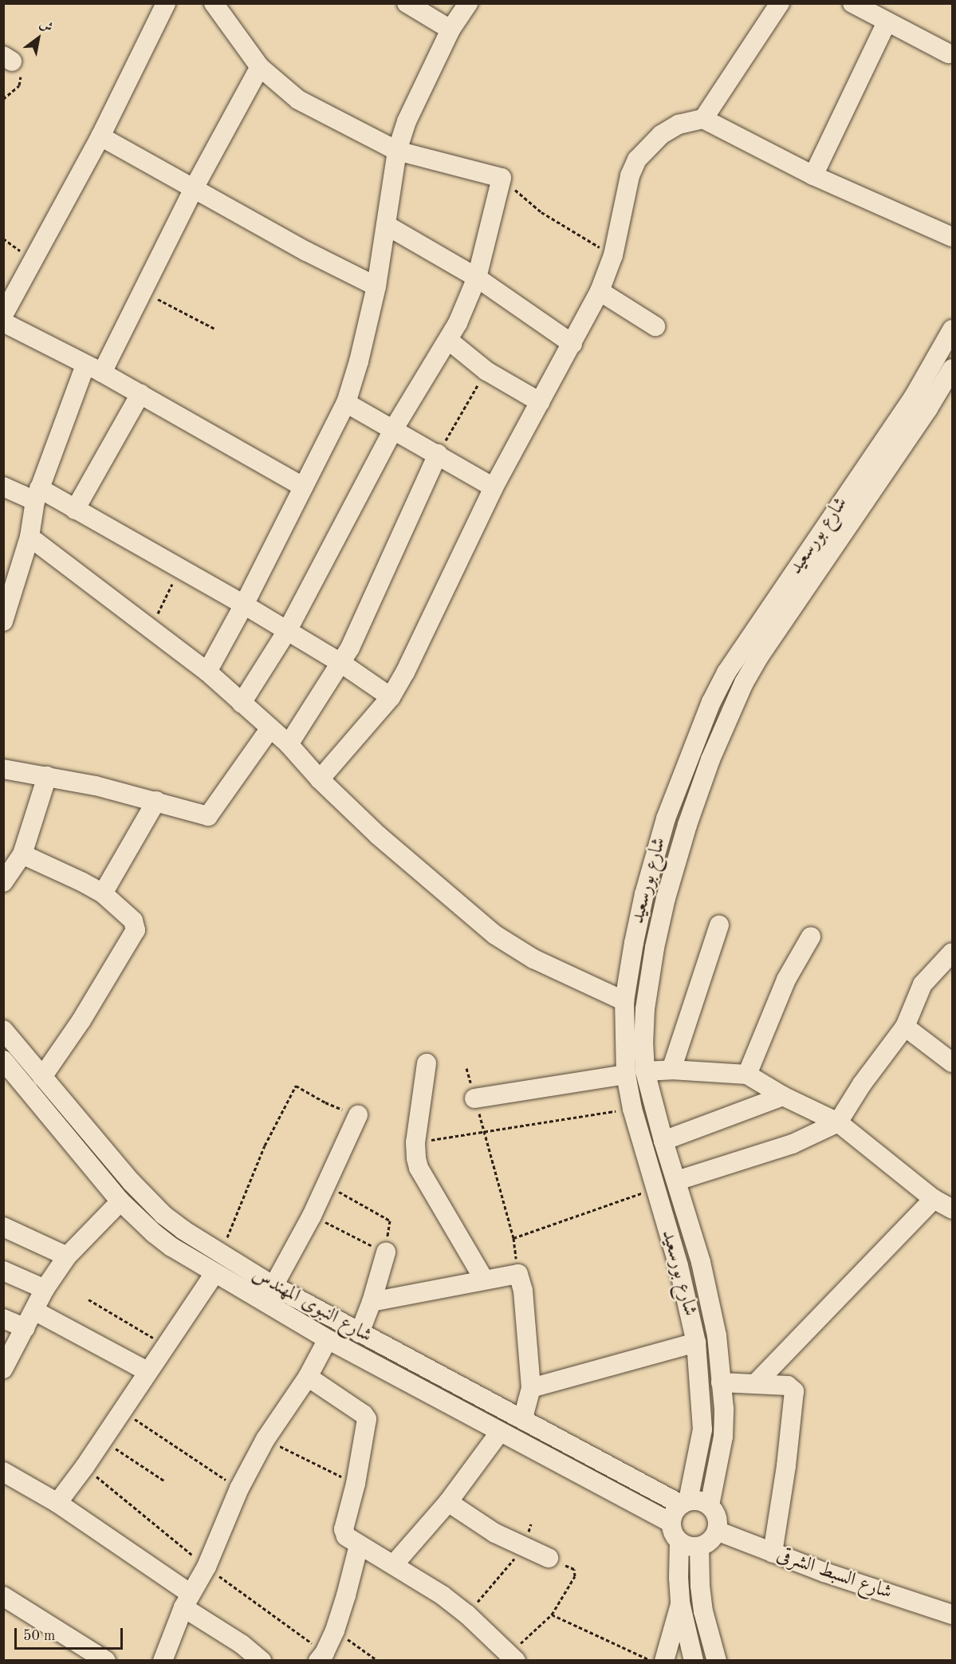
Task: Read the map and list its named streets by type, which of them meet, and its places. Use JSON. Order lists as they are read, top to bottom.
{
  "streets": {
    "street": ["شارع بورسعيد", "شارع النبوى المهندس", "شارع السبط الشرقى"]
  },
  "crossings": [
    ["شارع بورسعيد", "شارع النبوى المهندس"],
    ["شارع بورسعيد", "شارع السبط الشرقى"],
    ["شارع النبوى المهندس", "شارع السبط الشرقى"]
  ],
  "scale_bar": "50 m",
  "north": "top right"
}
